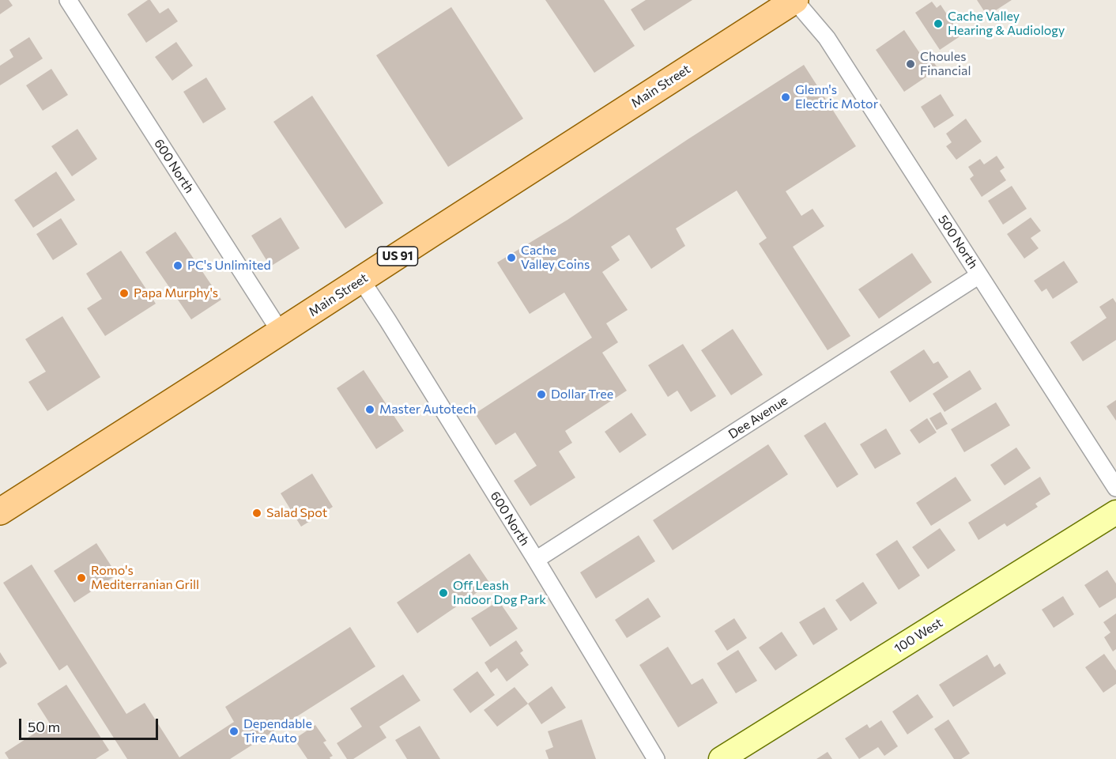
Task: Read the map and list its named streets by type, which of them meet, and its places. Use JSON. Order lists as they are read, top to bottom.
{
  "streets": {
    "main road": ["Main Street", "US 91"],
    "street": [
      "600 North",
      "500 North",
      "Dee Avenue",
      "100 West"
    ]
  },
  "crossings": [
    ["Main Street", "600 North"],
    ["Main Street", "500 North"],
    ["600 North", "Dee Avenue"],
    ["500 North", "Dee Avenue"]
  ],
  "places": [
    "Cache Valley Hearing & Audiology",
    "Choules Financial",
    "Glenn's Electric Motor",
    "Cache Valley Coins",
    "PC's Unlimited",
    "Papa Murphy's",
    "Dollar Tree",
    "Master Autotech",
    "Salad Spot",
    "Romo's Mediterranian Grill",
    "Off Leash Indoor Dog Park",
    "Dependable Tire Auto"
  ],
  "scale_bar": "50 m"
}
